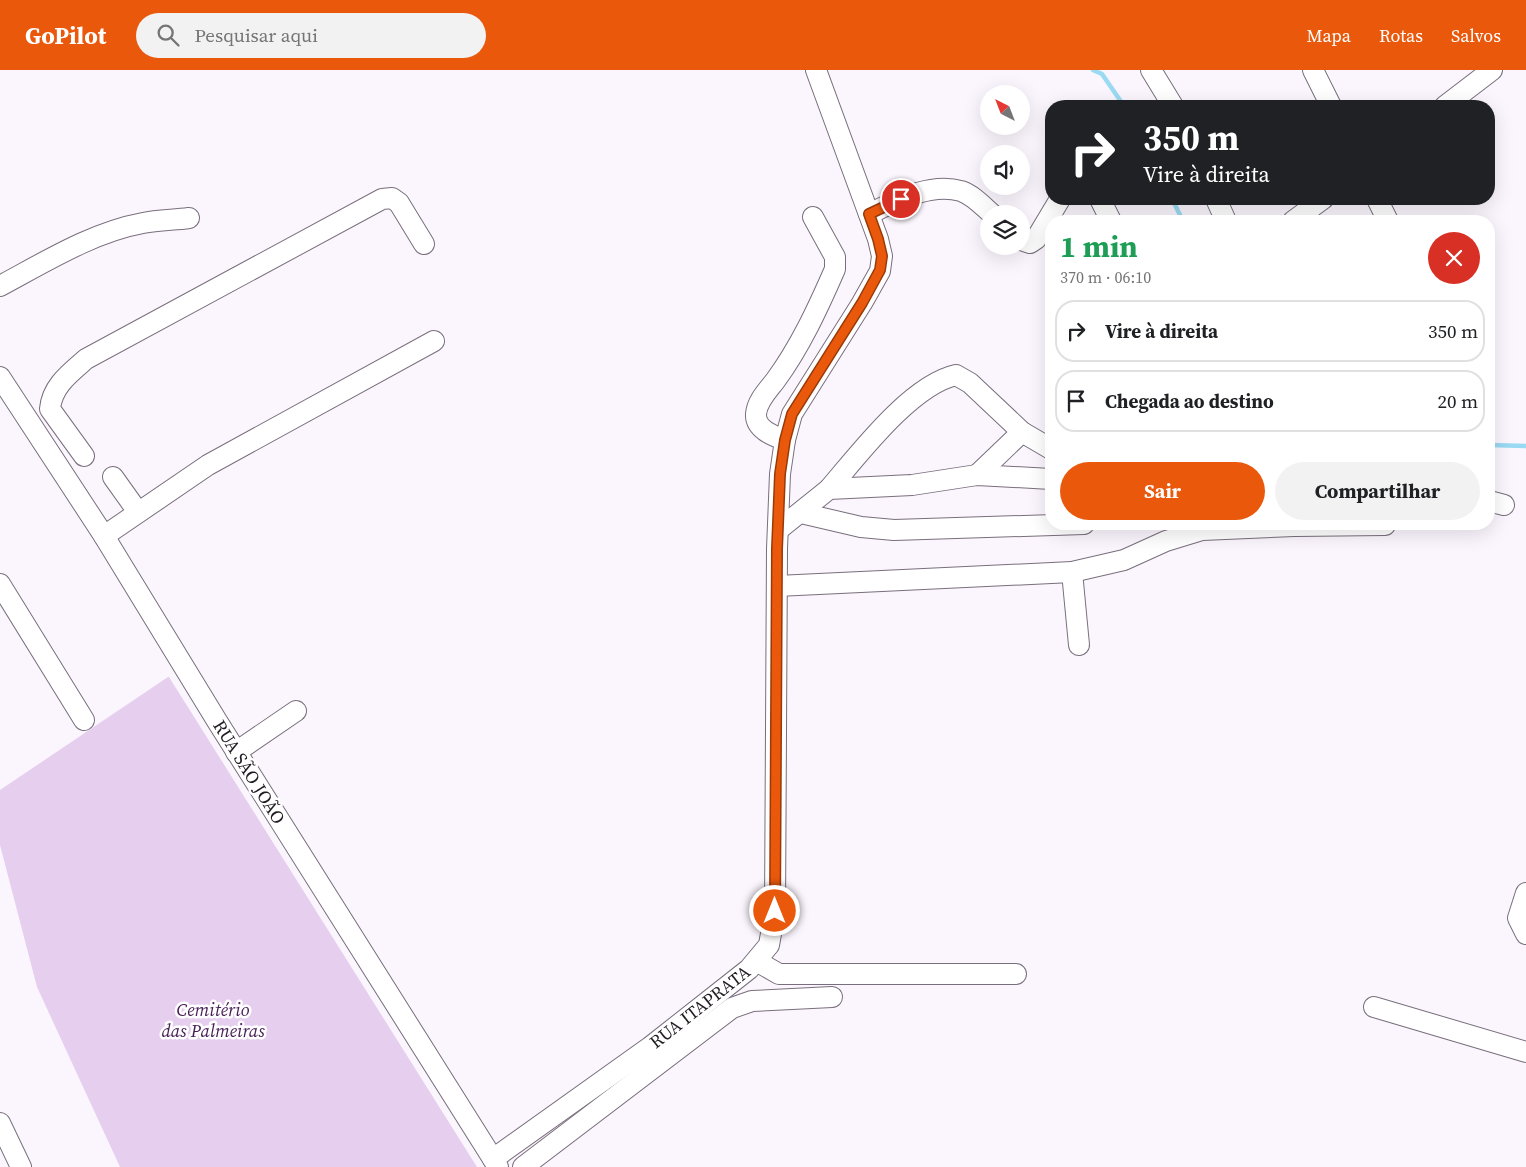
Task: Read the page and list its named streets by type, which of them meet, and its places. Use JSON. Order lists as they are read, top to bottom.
{
  "streets": {
    "street": ["RUA SÃO JOÃO", "RUA ITAPRATA"]
  },
  "crossings": [
    ["RUA SÃO JOÃO", "RUA ITAPRATA"]
  ],
  "parks": ["Cemitério das Palmeiras"],
  "north": "top left",
  "page": {
    "header": "GoPilot",
    "search": "Pesquisar aqui",
    "nav": ["Mapa", "Rotas", "Salvos"],
    "turn": ["350 m", "Vire à direita"],
    "heading": ["1 min", "370 m · 06:10"],
    "list": [
      {
        "name": "Vire à direita",
        "value": "350 m"
      },
      {
        "name": "Chegada ao destino",
        "value": "20 m"
      }
    ],
    "buttons": ["Sair", "Compartilhar"]
  }
}
